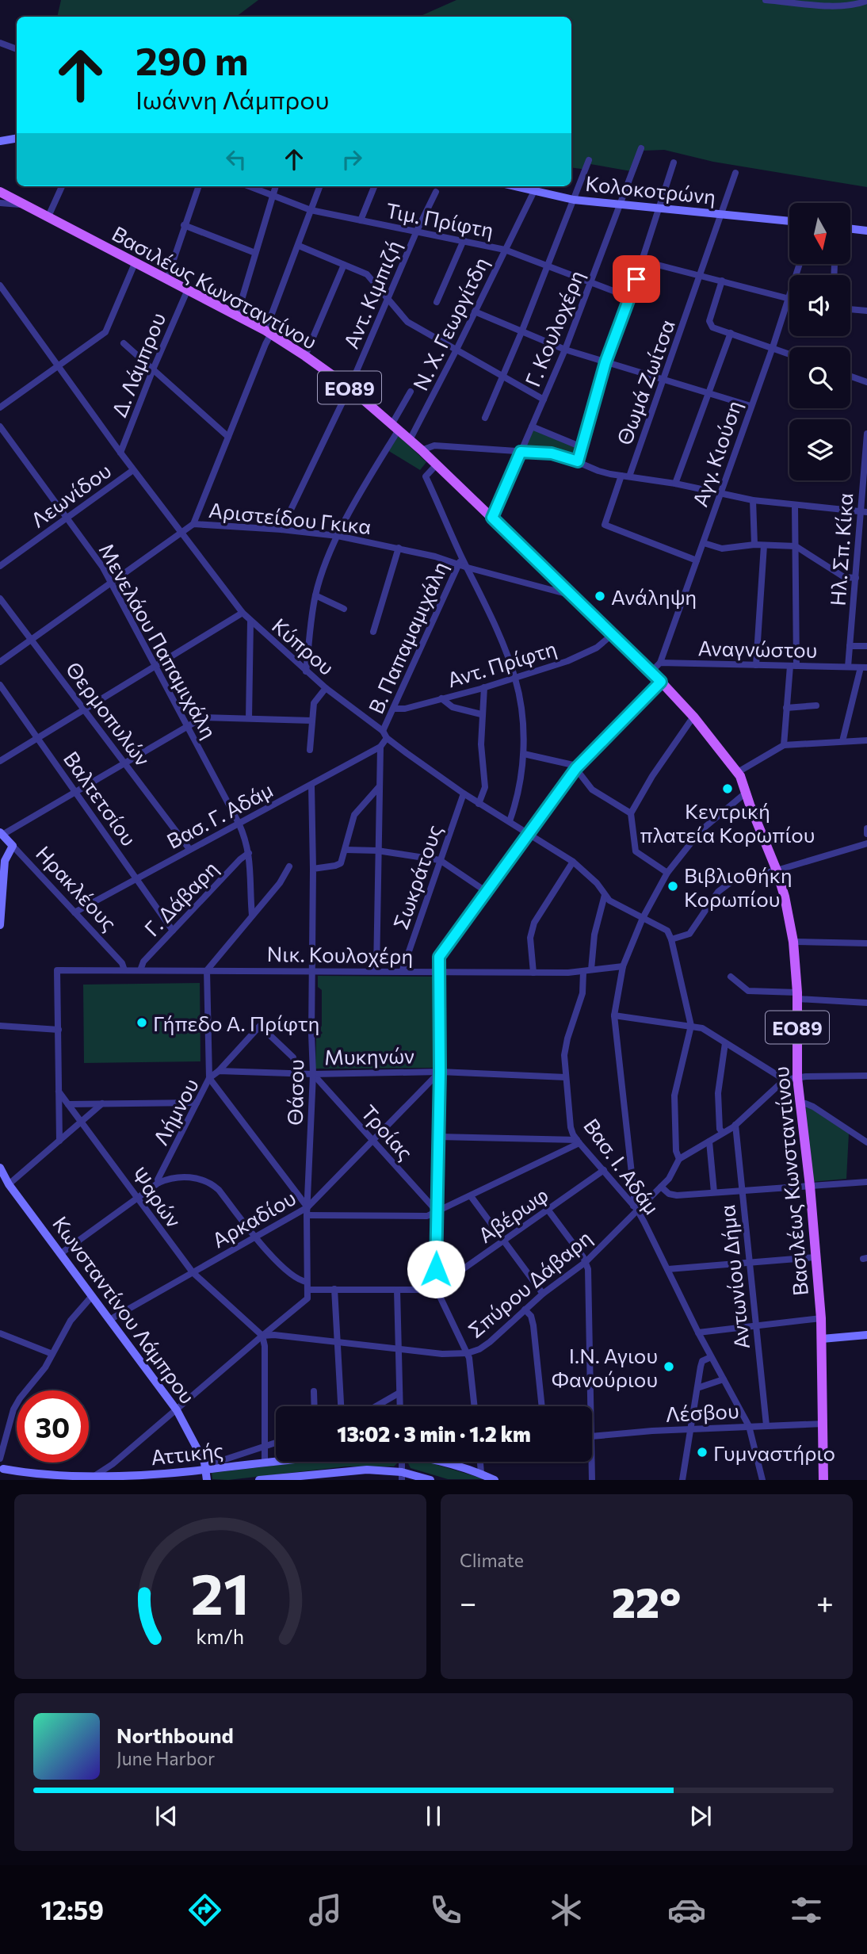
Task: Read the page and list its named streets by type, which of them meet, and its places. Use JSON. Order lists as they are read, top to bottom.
{
  "streets": {
    "main road": ["Βασιλέως Κωνσταντίνου", "ΕΟ89"],
    "street": [
      "Κολοκοτρώνη",
      "Τιμ. Πρίφτη",
      "Αντ. Κιμπιζή",
      "Ν. Χ. Γεωργίτδη",
      "Γ. Κουλοχέρη",
      "Δ. Λάμπρου",
      "Θωμά Ζωίτσα",
      "Αγγ. Κιούση",
      "Λεωνίδου",
      "Αριστείδου Γκικα",
      "Ηλ. Σπ. Κίκα",
      "Β. Παπαμαμιχάλη",
      "Μενελάου Παπαμιχάλη",
      "Κύπρου",
      "Αναγνώστου",
      "Αντ. Πρίφτη",
      "Θερμοπυλών",
      "Βαλτετσίου",
      "Βασ. Γ. Αδάμ",
      "Σωκράτους",
      "Ηρακλέους",
      "Γ. Δάβαρη",
      "Νικ. Κουλοχέρη",
      "Μυκηνών",
      "Θάσου",
      "Λήμνου",
      "Τροίας",
      "Βασ. Ι. Αδάμ",
      "Ψαρών",
      "Αβέρωφ",
      "Αρκαδίου",
      "Αντωνίου Δήμα",
      "Σπύρου Δάβαρη",
      "Κωνσταντίνου Λάμπρου",
      "Λέσβου",
      "Αττικής"
    ]
  },
  "crossings": [
    ["Κολοκοτρώνη", "Ν. Χ. Γεωργίτδη"],
    ["Κολοκοτρώνη", "Γ. Κουλοχέρη"],
    ["Κολοκοτρώνη", "Θωμά Ζωίτσα"],
    ["Τιμ. Πρίφτη", "Αντ. Κιμπιζή"],
    ["Τιμ. Πρίφτη", "Ν. Χ. Γεωργίτδη"],
    ["Τιμ. Πρίφτη", "Γ. Κουλοχέρη"],
    ["Βασιλέως Κωνσταντίνου", "Αντ. Κιμπιζή"],
    ["Βασιλέως Κωνσταντίνου", "Ν. Χ. Γεωργίτδη"],
    ["Βασιλέως Κωνσταντίνου", "Γ. Κουλοχέρη"],
    ["Βασιλέως Κωνσταντίνου", "Δ. Λάμπρου"],
    ["Βασιλέως Κωνσταντίνου", "Αριστείδου Γκικα"],
    ["Βασιλέως Κωνσταντίνου", "Αντ. Πρίφτη"],
    ["Βασιλέως Κωνσταντίνου", "Λέσβου"],
    ["Αντ. Κιμπιζή", "Αριστείδου Γκικα"],
    ["Δ. Λάμπρου", "Κύπρου"],
    ["Αγγ. Κιούση", "Αναγνώστου"],
    ["Λεωνίδου", "Μενελάου Παπαμιχάλη"],
    ["Λεωνίδου", "Κύπρου"],
    ["Αριστείδου Γκικα", "Β. Παπαμαμιχάλη"],
    ["Αριστείδου Γκικα", "Μενελάου Παπαμιχάλη"],
    ["Αριστείδου Γκικα", "Κύπρου"],
    ["Αριστείδου Γκικα", "Θερμοπυλών"],
    ["Ηλ. Σπ. Κίκα", "Αναγνώστου"],
    ["Β. Παπαμαμιχάλη", "Κύπρου"],
    ["Β. Παπαμαμιχάλη", "Αντ. Πρίφτη"],
    ["Μενελάου Παπαμιχάλη", "Βασ. Γ. Αδάμ"],
    ["Μενελάου Παπαμιχάλη", "Γ. Δάβαρη"],
    ["Κύπρου", "Σωκράτους"],
    ["Θερμοπυλών", "Βασ. Γ. Αδάμ"],
    ["Βαλτετσίου", "Βασ. Γ. Αδάμ"],
    ["Βαλτετσίου", "Γ. Δάβαρη"],
    ["Βασ. Γ. Αδάμ", "Ηρακλέους"],
    ["Βασ. Γ. Αδάμ", "Θάσου"],
    ["Σωκράτους", "Νικ. Κουλοχέρη"],
    ["Ηρακλέους", "Νικ. Κουλοχέρη"],
    ["Γ. Δάβαρη", "Νικ. Κουλοχέρη"],
    ["Νικ. Κουλοχέρη", "Θάσου"],
    ["Νικ. Κουλοχέρη", "Βασ. Ι. Αδάμ"],
    ["Μυκηνών", "Θάσου"],
    ["Μυκηνών", "Λήμνου"],
    ["Μυκηνών", "Τροίας"],
    ["Μυκηνών", "Βασ. Ι. Αδάμ"],
    ["Μυκηνών", "Αρκαδίου"],
    ["Θάσου", "Λήμνου"],
    ["Θάσου", "Τροίας"],
    ["Θάσου", "Αρκαδίου"],
    ["Λήμνου", "Αρκαδίου"],
    ["Τροίας", "Αρκαδίου"],
    ["Βασ. Ι. Αδάμ", "Αβέρωφ"],
    ["Βασ. Ι. Αδάμ", "Σπύρου Δάβαρη"],
    ["Βασ. Ι. Αδάμ", "Λέσβου"],
    ["Ψαρών", "Αρκαδίου"],
    ["Ψαρών", "Σπύρου Δάβαρη"],
    ["Αρκαδίου", "Κωνσταντίνου Λάμπρου"],
    ["Αντωνίου Δήμα", "Σπύρου Δάβαρη"],
    ["Αντωνίου Δήμα", "Λέσβου"],
    ["Κωνσταντίνου Λάμπρου", "Αττικής"]
  ],
  "places": [
    "Ανάληψη",
    "Κεντρική πλατεία Κορωπίου",
    "Βιβλιοθήκη Κορωπίου",
    "Γήπεδο Α. Πρίφτη",
    "Ι.Ν. Αγιου Φανούριου",
    "Γυμναστήριο"
  ],
  "north": "bottom",
  "page": {
    "turn": ["290 m", "Ιωάννη Λάμπρου"],
    "limit": "30",
    "trip": "13:02 · 3 min · 1.2 km",
    "tile": "Climate",
    "heat": ["−", "22°", "+"],
    "song": ["Northbound", "June Harbor"],
    "tabs": "12:59",
    "gauge": ["21", "km/h"]
  }
}
